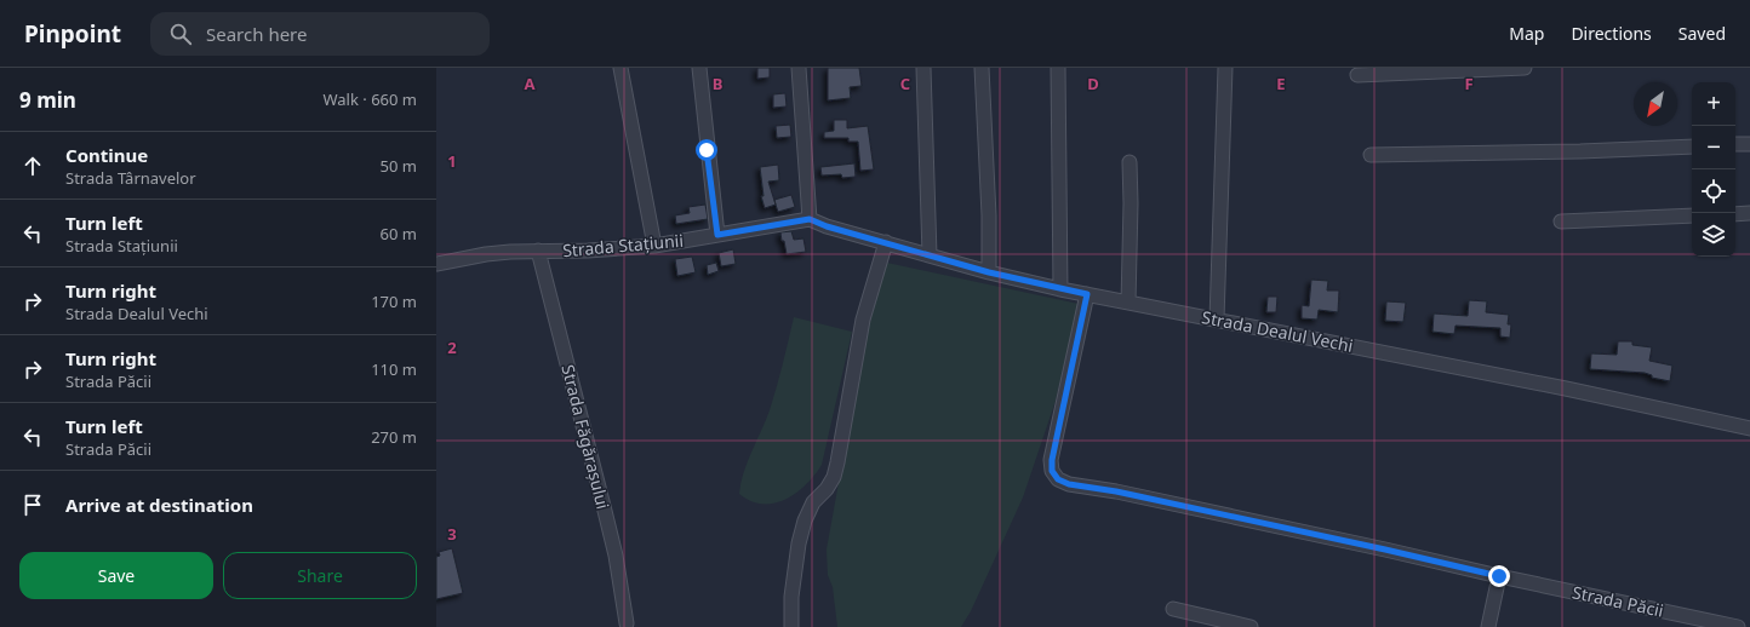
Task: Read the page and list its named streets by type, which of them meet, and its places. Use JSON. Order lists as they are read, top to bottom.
{
  "streets": {
    "street": [
      "Strada Stațiunii",
      "Strada Dealul Vechi",
      "Strada Făgărașului",
      "Strada Păcii"
    ]
  },
  "crossings": [
    ["Strada Stațiunii", "Strada Dealul Vechi"],
    ["Strada Stațiunii", "Strada Făgărașului"],
    ["Strada Dealul Vechi", "Strada Păcii"]
  ],
  "north": "bottom left",
  "page": {
    "header": "Pinpoint",
    "search": "Search here",
    "nav": ["Map", "Directions", "Saved"],
    "heading": ["9 min", "Walk · 660 m"],
    "map_buttons": ["+", "−"],
    "list": [
      ["Continue", "Strada Târnavelor", "50 m"],
      ["Turn left", "Strada Stațiunii", "60 m"],
      ["Turn right", "Strada Dealul Vechi", "170 m"],
      ["Turn right", "Strada Păcii", "110 m"],
      ["Turn left", "Strada Păcii", "270 m"],
      "Arrive at destination"
    ],
    "buttons": ["Save", "Share"]
  },
  "grid": {
    "columns": [
      "A",
      "B",
      "C",
      "D",
      "E",
      "F"
    ],
    "rows": ["1", "2", "3"]
  }
}
